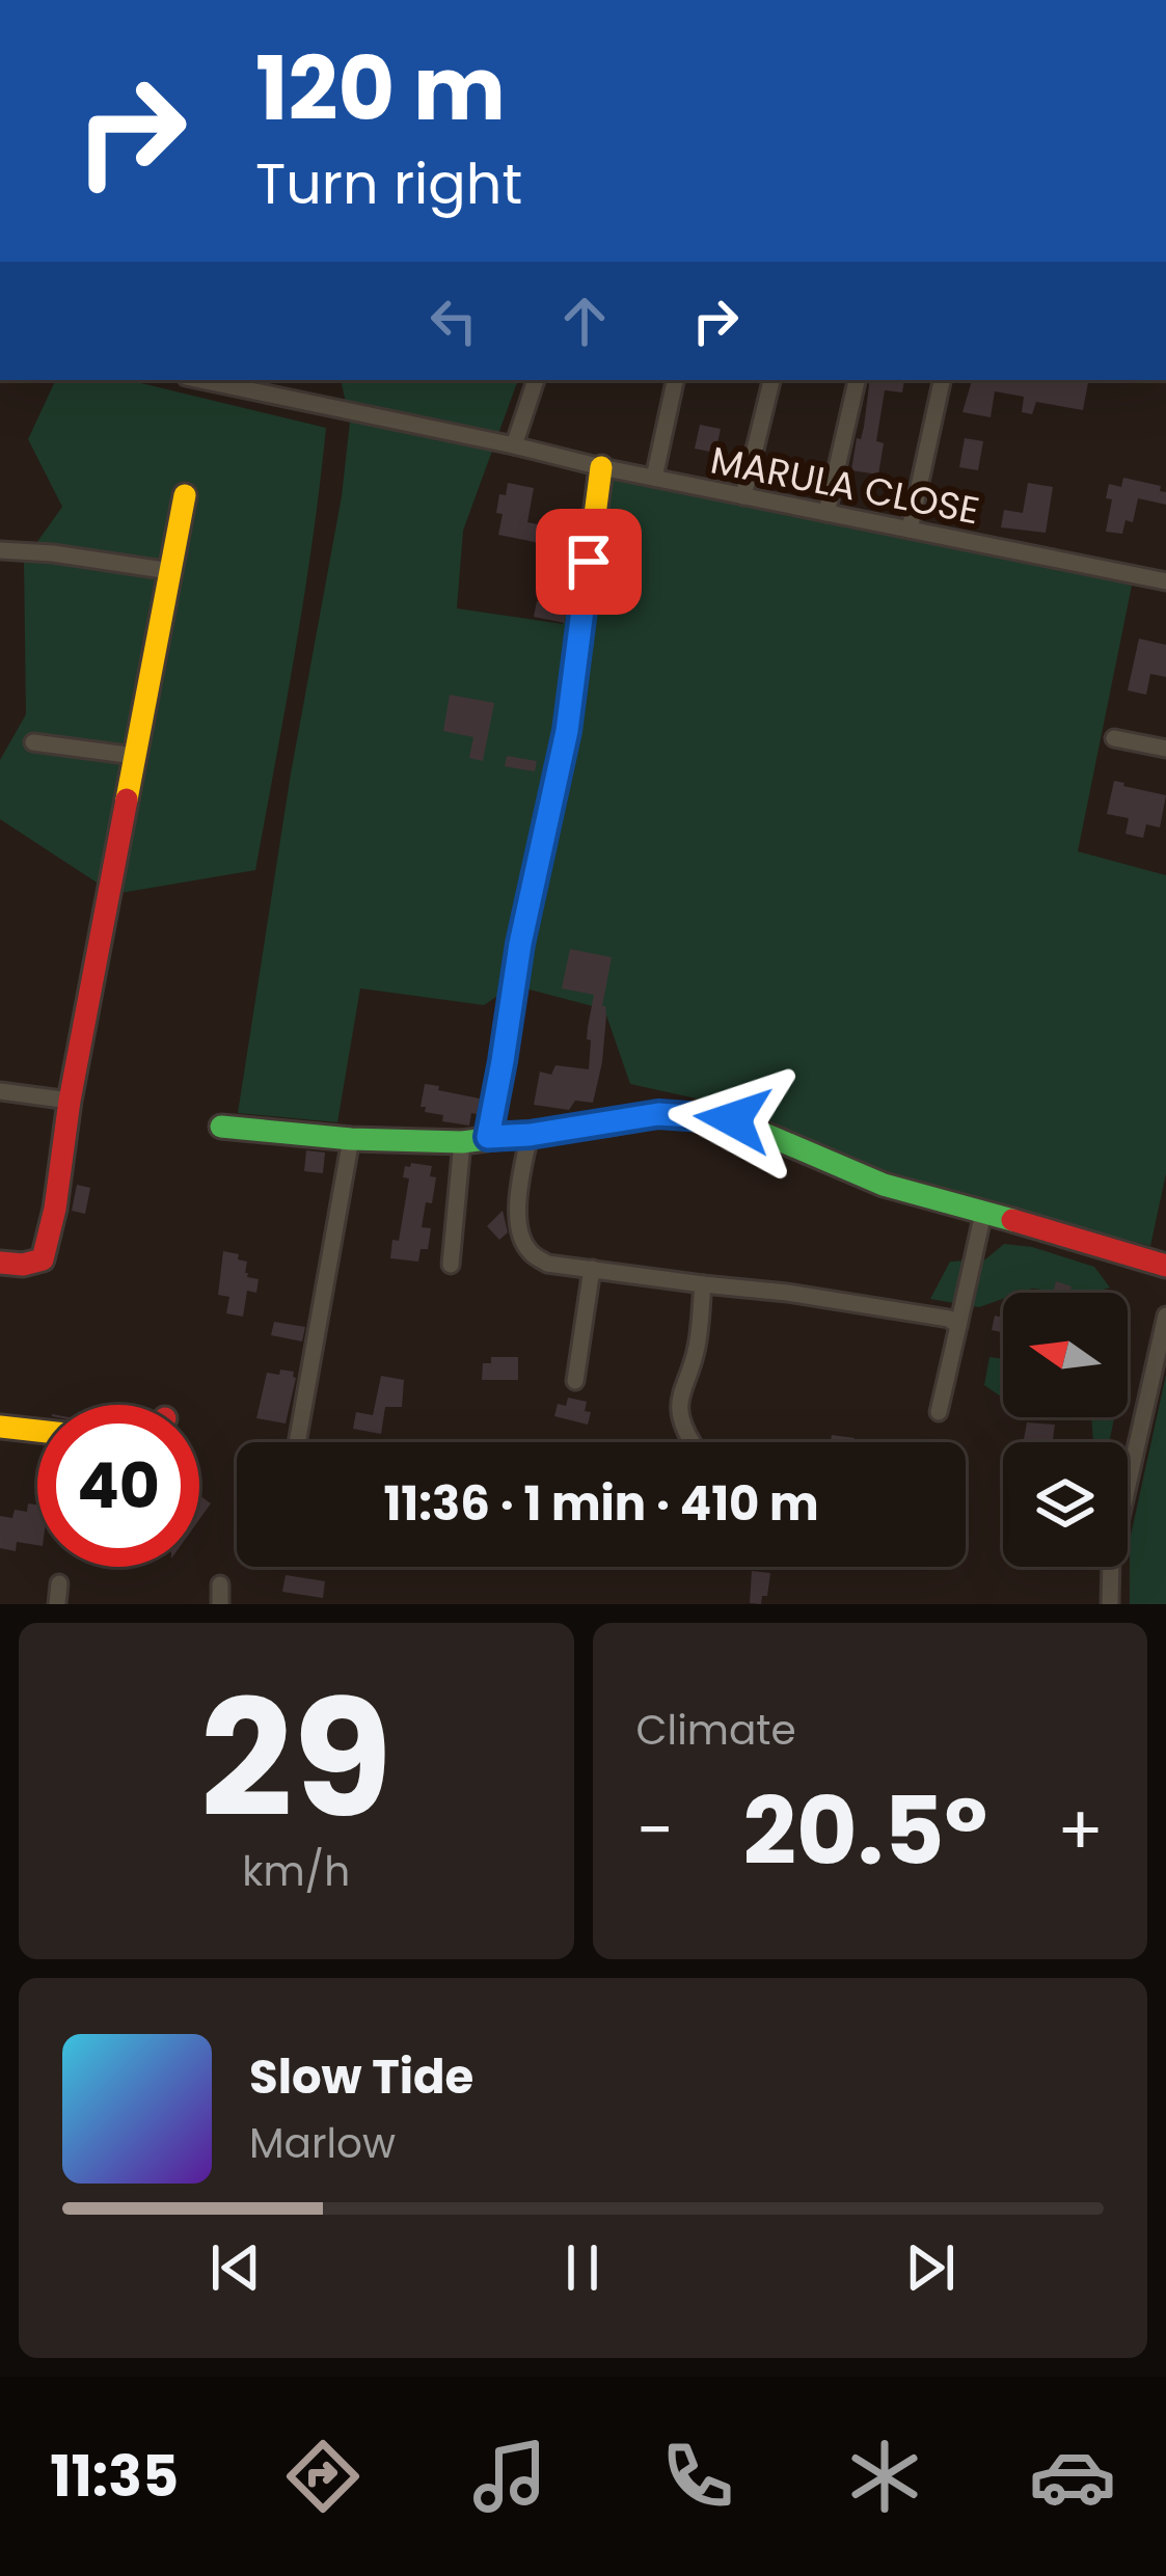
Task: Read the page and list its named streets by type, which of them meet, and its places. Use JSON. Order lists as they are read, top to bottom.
{
  "streets": {
    "street": ["MARULA CLOSE"]
  },
  "north": "left",
  "page": {
    "turn": ["120 m", "Turn right"],
    "limit": "40",
    "trip": "11:36 · 1 min · 410 m",
    "tile": [
      ["29", "km/h"],
      "Climate"
    ],
    "heat": ["−", "20.5°", "+"],
    "song": ["Slow Tide", "Marlow"],
    "tabs": "11:35"
  }
}
